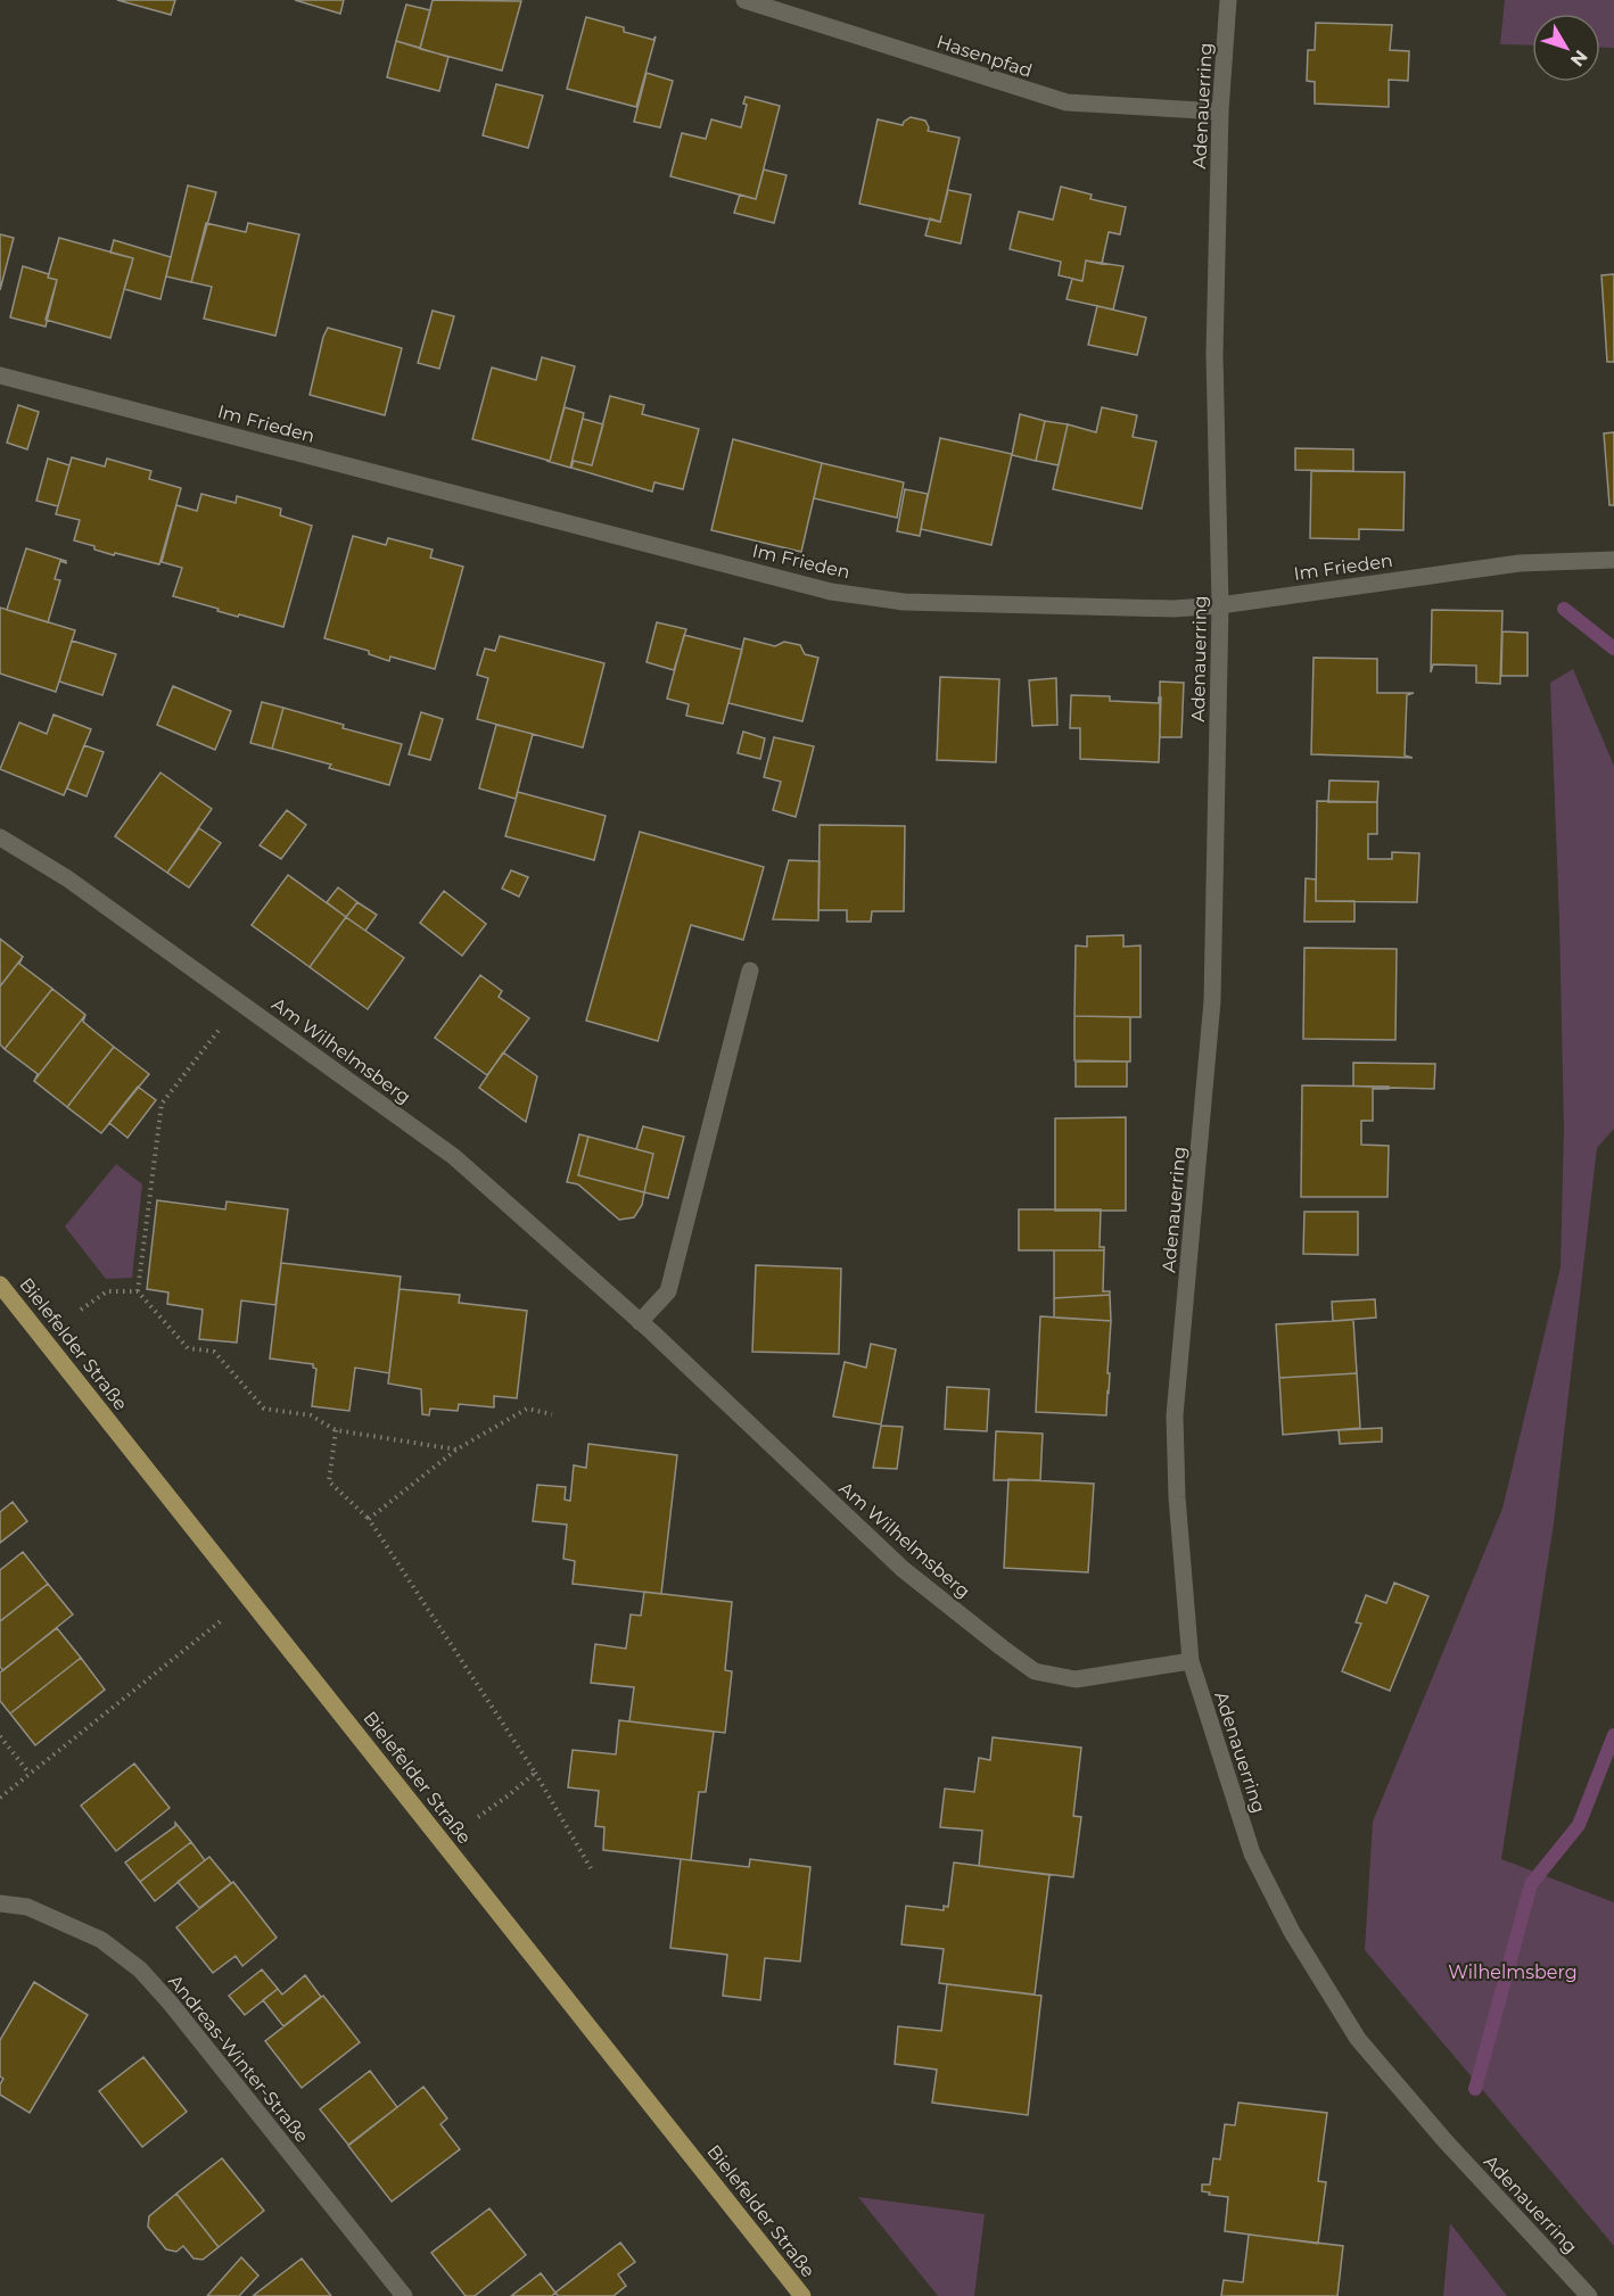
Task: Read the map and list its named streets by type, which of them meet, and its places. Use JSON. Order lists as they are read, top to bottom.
{
  "streets": {
    "main road": ["Bielefelder Straße"],
    "street": [
      "Hasenpfad",
      "Adenauerring",
      "Im Frieden",
      "Am Wilhelmsberg",
      "Andreas-Winter-Straße"
    ]
  },
  "crossings": [
    ["Hasenpfad", "Adenauerring"],
    ["Adenauerring", "Im Frieden"],
    ["Adenauerring", "Am Wilhelmsberg"]
  ],
  "parks": ["Wilhelmsberg"],
  "north": "bottom right"
}
